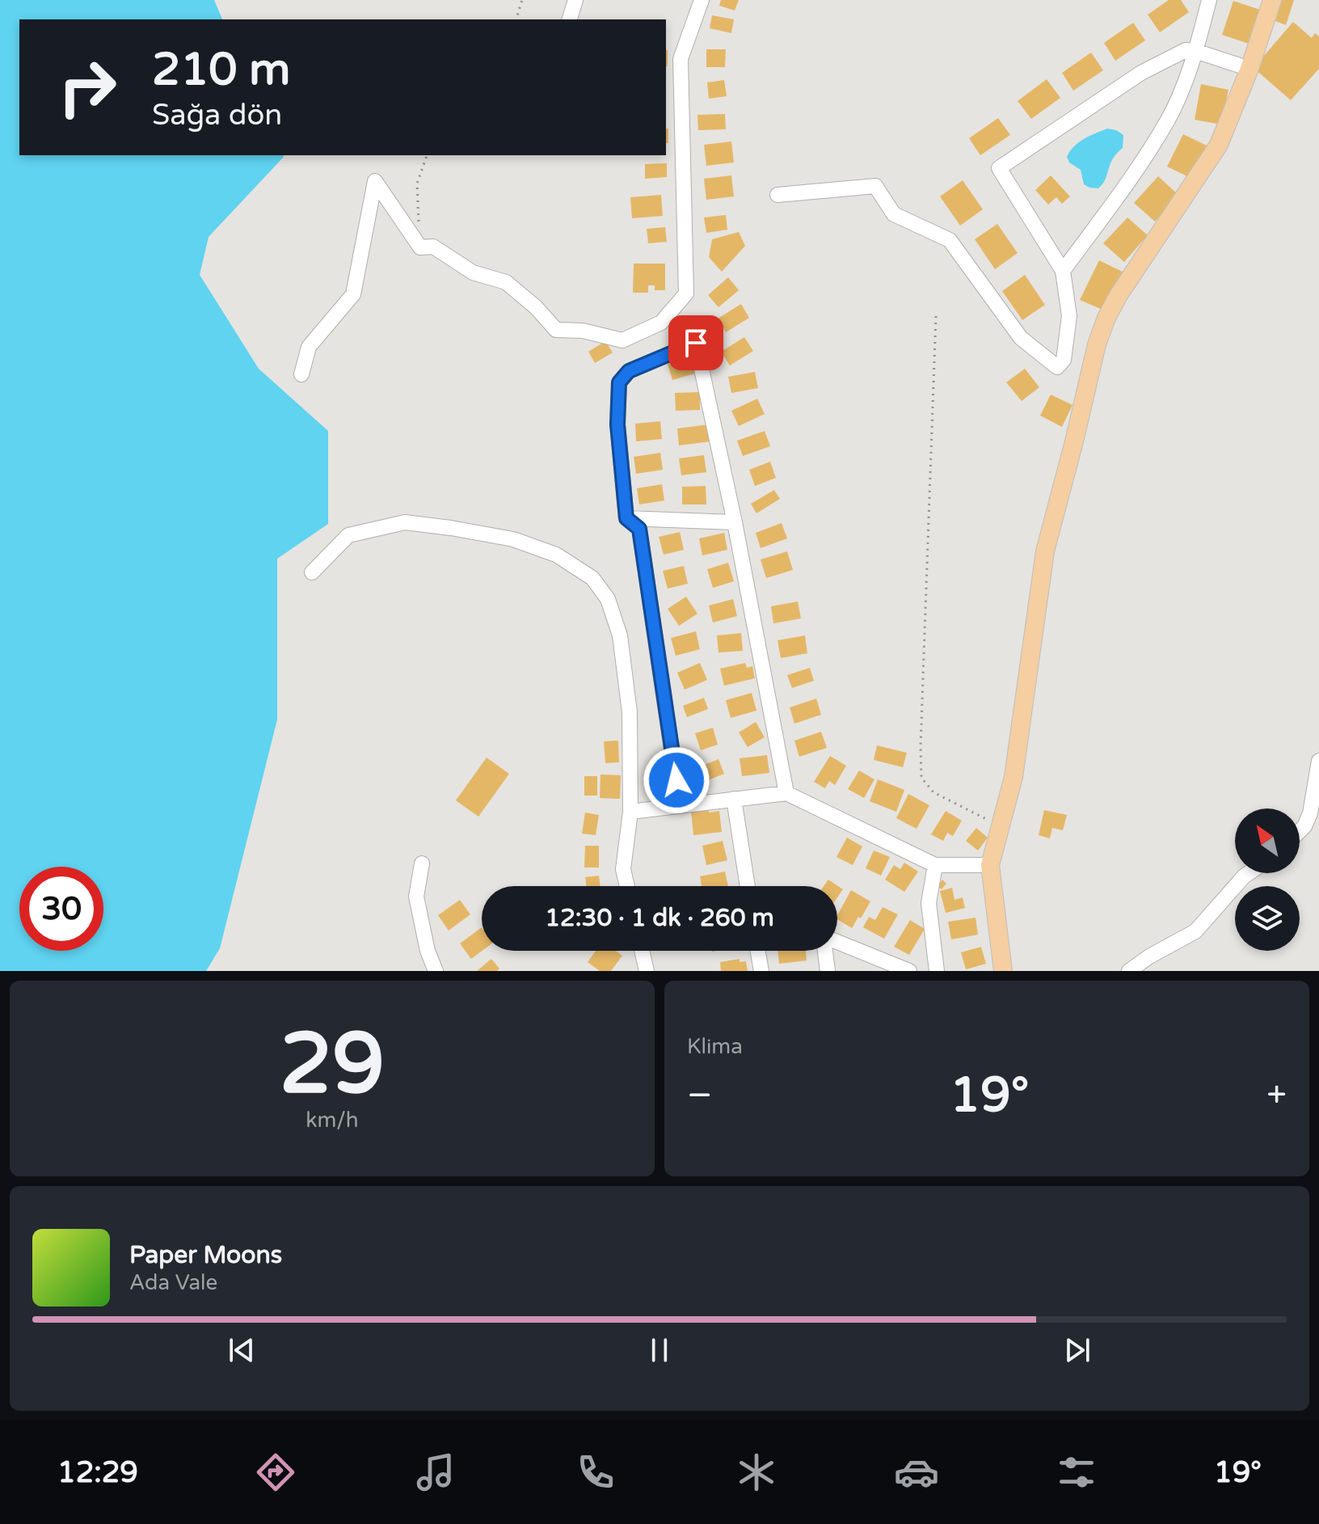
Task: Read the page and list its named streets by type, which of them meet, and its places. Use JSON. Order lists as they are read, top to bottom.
{
  "north": "top left",
  "page": {
    "turn": ["210 m", "Sağa dön"],
    "limit": "30",
    "trip": "12:30 · 1 dk · 260 m",
    "tile": [
      ["29", "km/h"],
      "Klima"
    ],
    "heat": ["−", "19°", "+"],
    "song": ["Paper Moons", "Ada Vale"],
    "tabs": ["12:29", "19°"]
  }
}
